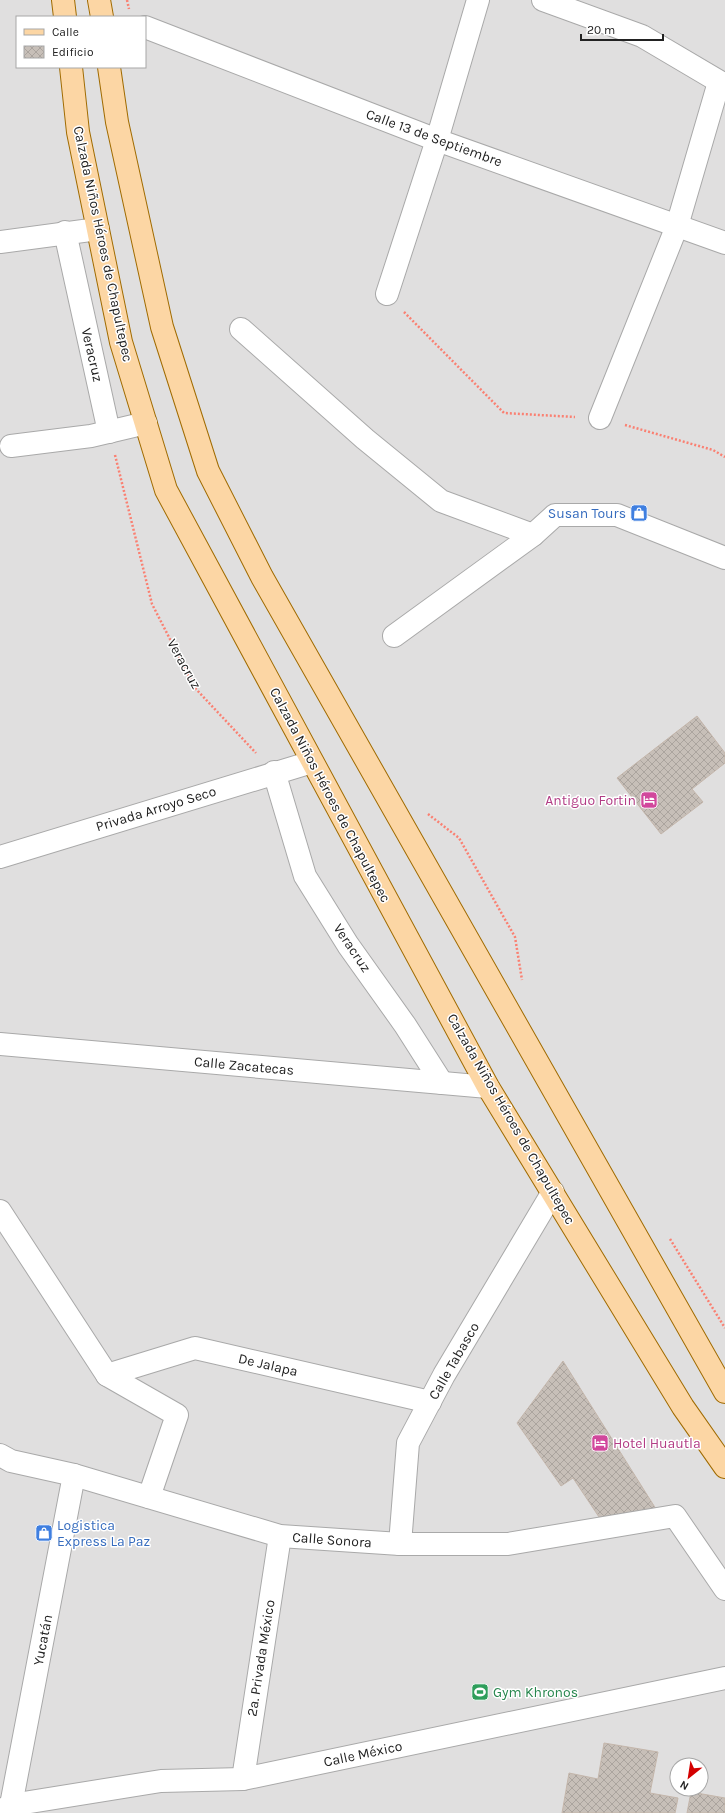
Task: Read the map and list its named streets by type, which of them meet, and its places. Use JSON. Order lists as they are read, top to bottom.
{
  "streets": {
    "main road": ["Calzada Niños Héroes de Chapultepec"],
    "street": [
      "Calle 13 de Septiembre",
      "Veracruz",
      "Privada Arroyo Seco",
      "Calle Zacatecas",
      "Calle Tabasco",
      "De Jalapa",
      "Calle Sonora",
      "Yucatán",
      "2a. Privada México",
      "Calle México"
    ]
  },
  "crossings": [
    ["Calzada Niños Héroes de Chapultepec", "Privada Arroyo Seco"],
    ["Calzada Niños Héroes de Chapultepec", "Calle Zacatecas"],
    ["Calzada Niños Héroes de Chapultepec", "Calle Tabasco"],
    ["Veracruz", "Privada Arroyo Seco"],
    ["Veracruz", "Calle Zacatecas"],
    ["Calle Tabasco", "De Jalapa"],
    ["Calle Tabasco", "Calle Sonora"],
    ["Calle Sonora", "Yucatán"],
    ["Calle Sonora", "2a. Privada México"],
    ["Yucatán", "Calle México"],
    ["2a. Privada México", "Calle México"]
  ],
  "places": {
    "shop": ["Susan Tours", "Logistica Express La Paz"],
    "hotel": ["Antiguo Fortin", "Hotel Huautla"],
    "sports": ["Gym Khronos"]
  },
  "legend": ["Calle", "Edificio"],
  "scale_bar": "20 m",
  "north": "bottom left"
}
